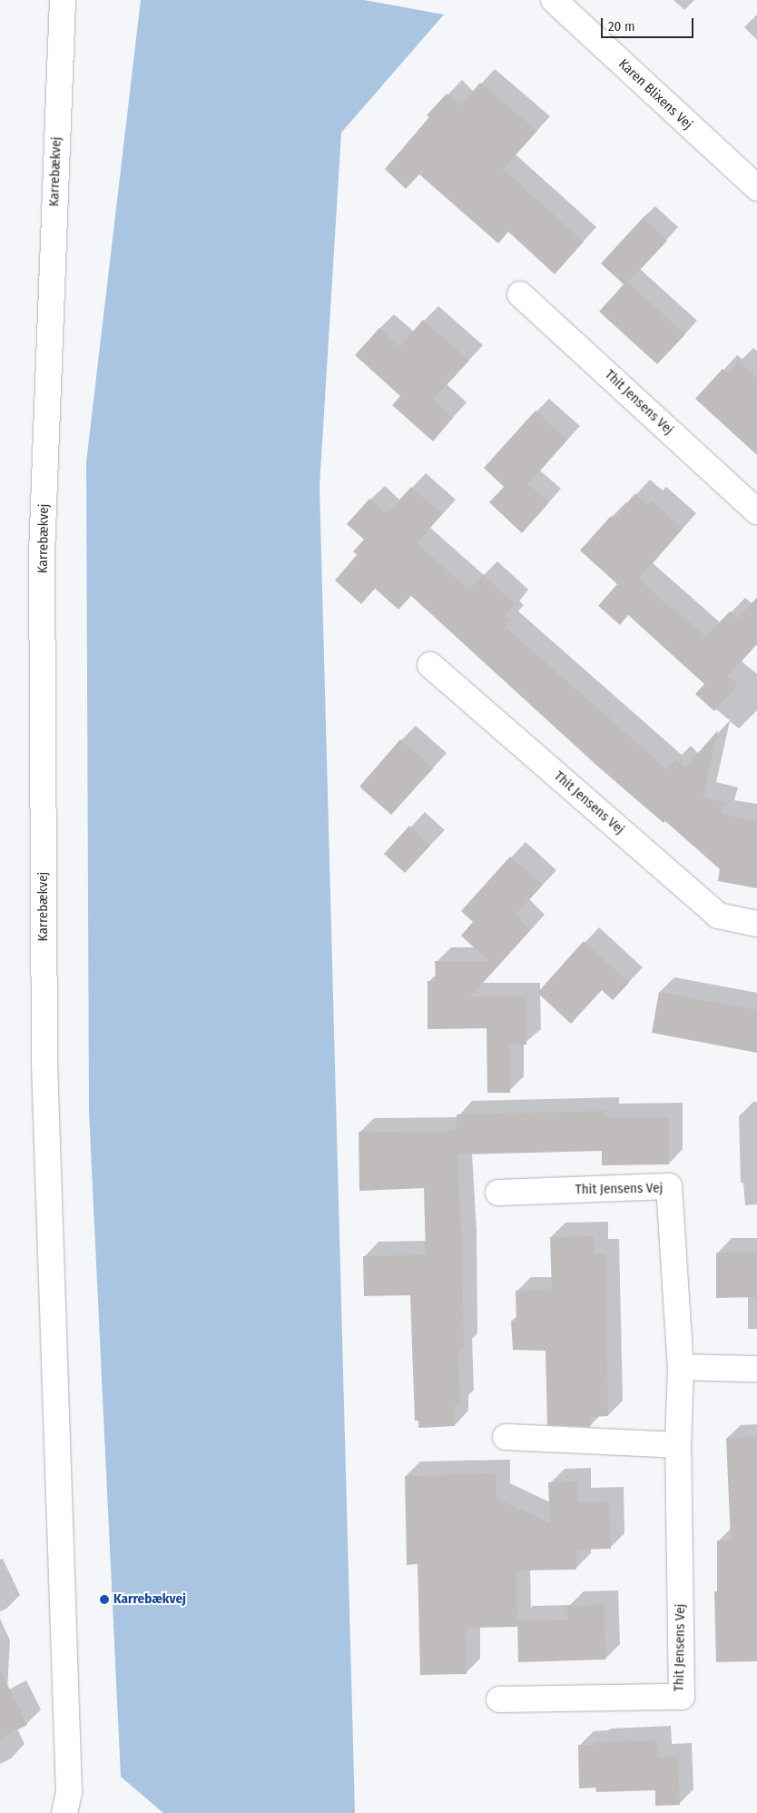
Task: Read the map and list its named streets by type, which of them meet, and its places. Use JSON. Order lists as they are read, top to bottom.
{
  "streets": {
    "street": ["Karen Blixens Vej", "Karrebækvej", "Thit Jensens Vej"]
  },
  "places": ["Karrebækvej"],
  "scale_bar": "20 m"
}
